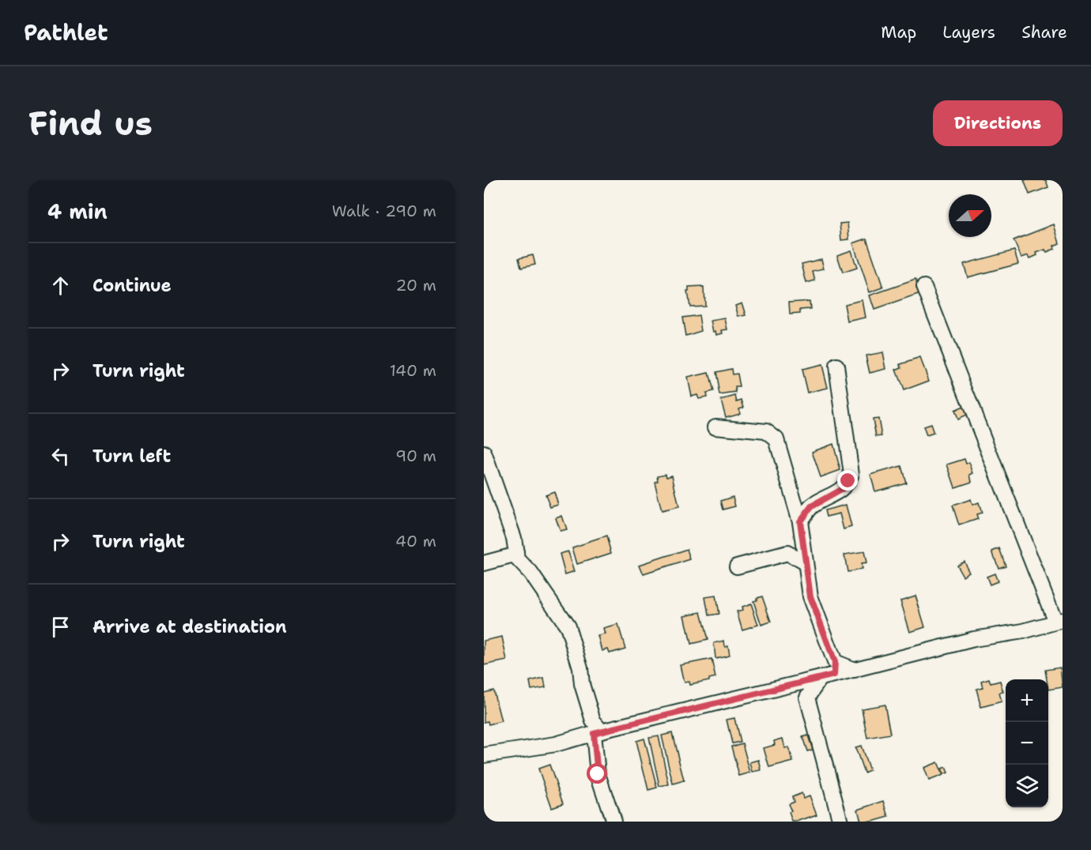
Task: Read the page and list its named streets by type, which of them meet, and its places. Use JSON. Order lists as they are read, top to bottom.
{
  "north": "right",
  "page": {
    "header": "Pathlet",
    "nav": ["Map", "Layers", "Share"],
    "buttons": "Directions",
    "title": "Find us",
    "heading": ["4 min", "Walk · 290 m"],
    "list": [
      ["Continue", "20 m"],
      ["Turn right", "140 m"],
      ["Turn left", "90 m"],
      ["Turn right", "40 m"],
      "Arrive at destination"
    ],
    "map_buttons": ["+", "−"]
  }
}
